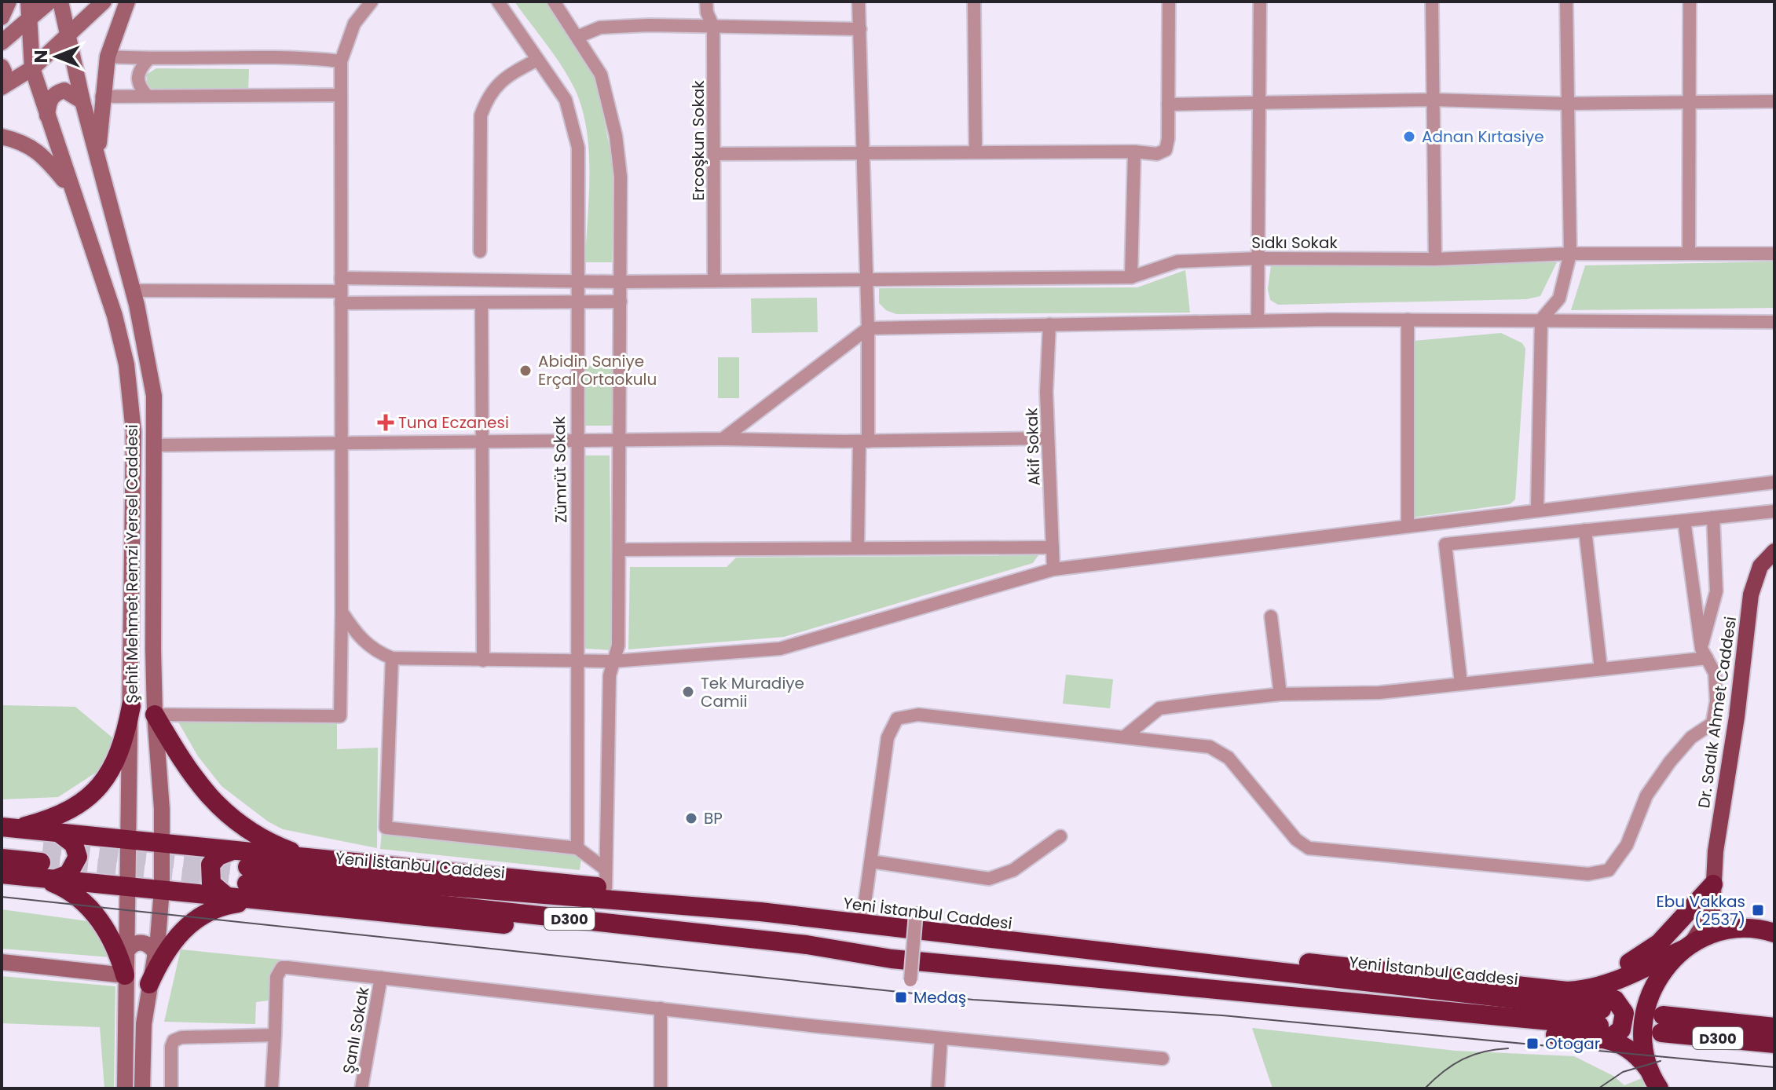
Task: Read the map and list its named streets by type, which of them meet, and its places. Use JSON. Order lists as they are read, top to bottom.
{
  "streets": {
    "highway": ["Yeni İstanbul Caddesi", "D300"],
    "main road": ["Şehit Mehmet Remzi Yersel Caddesi", "Dr. Sadık Ahmet Caddesi"],
    "street": [
      "Ercoşkun Sokak",
      "Sıdkı Sokak",
      "Akif Sokak",
      "Zümrüt Sokak",
      "Şanlı Sokak"
    ]
  },
  "crossings": [
    ["Ercoşkun Sokak", "Sıdkı Sokak"],
    ["Sıdkı Sokak", "Zümrüt Sokak"]
  ],
  "places": {
    "other": [
      "Adnan Kırtasiye",
      "Abidin Saniye Erçal Ortaokulu",
      "Tek Muradiye Camii",
      "BP"
    ],
    "health": ["Tuna Eczanesi"],
    "transit": ["Ebu Vakkas (2537)", "Medaş", "Otogar"]
  },
  "north": "left"
}
